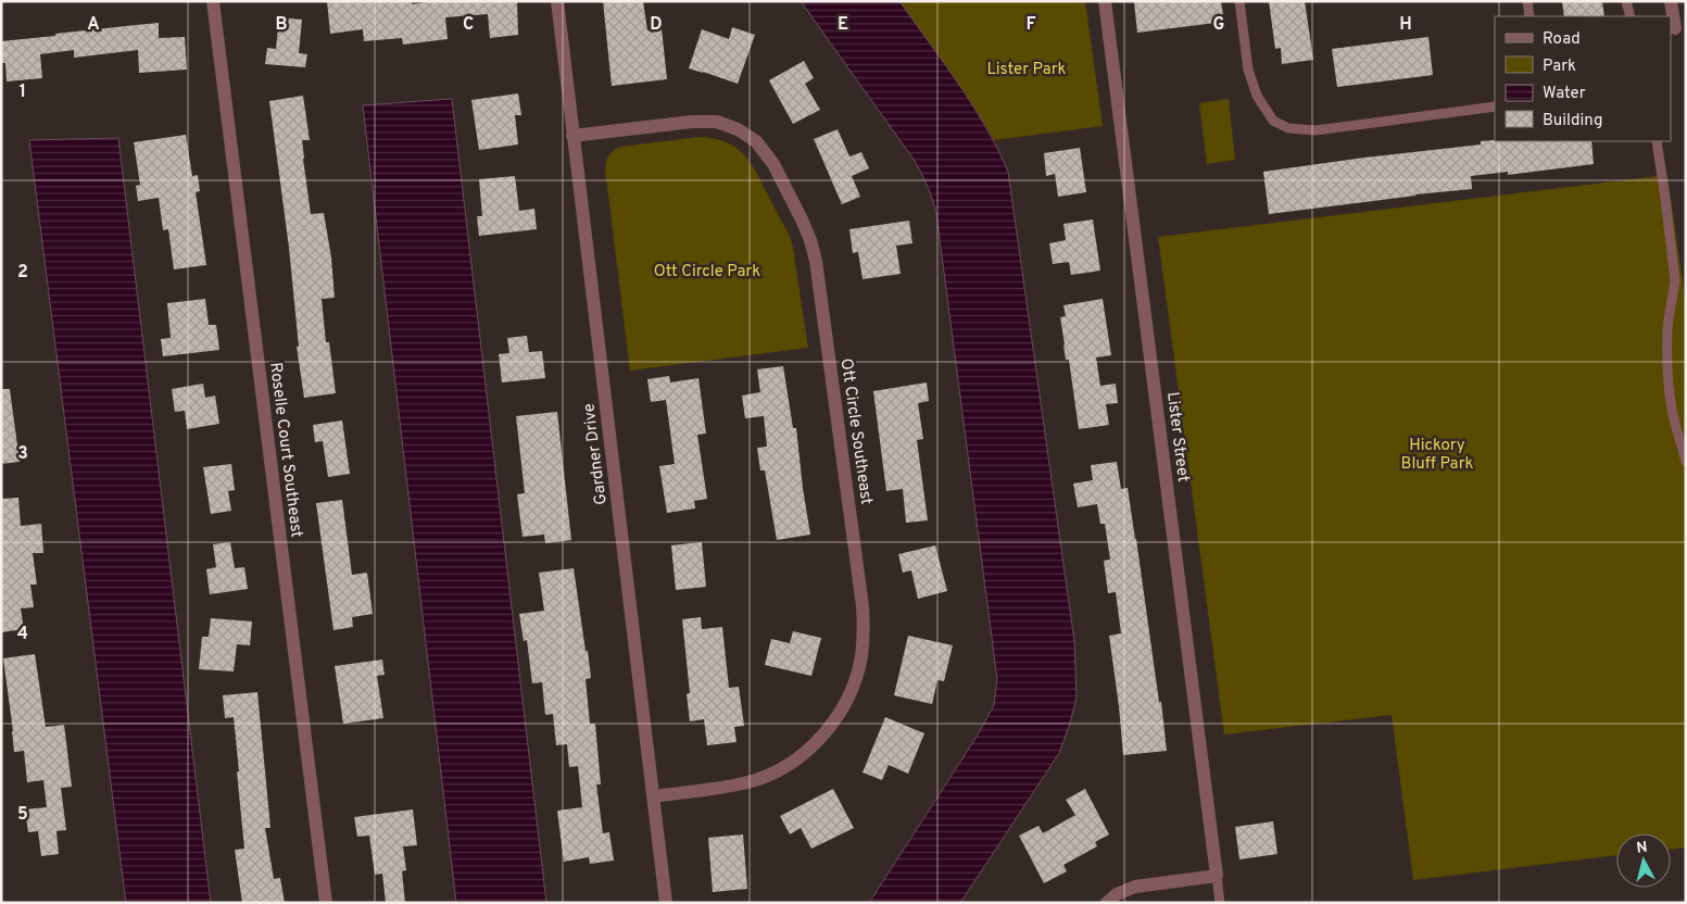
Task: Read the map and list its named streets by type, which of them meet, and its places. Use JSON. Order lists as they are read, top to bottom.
{
  "streets": {
    "street": [
      "Ott Circle Southeast",
      "Lister Street",
      "Roselle Court Southeast",
      "Gardner Drive"
    ]
  },
  "crossings": [
    ["Ott Circle Southeast", "Gardner Drive"]
  ],
  "parks": ["Lister Park", "Ott Circle Park", "Hickory Bluff Park"],
  "legend": [
    "Road",
    "Park",
    "Water",
    "Building"
  ],
  "north": "top",
  "grid": {
    "columns": [
      "A",
      "B",
      "C",
      "D",
      "E",
      "F",
      "G",
      "H"
    ],
    "rows": [
      "1",
      "2",
      "3",
      "4",
      "5"
    ]
  }
}
